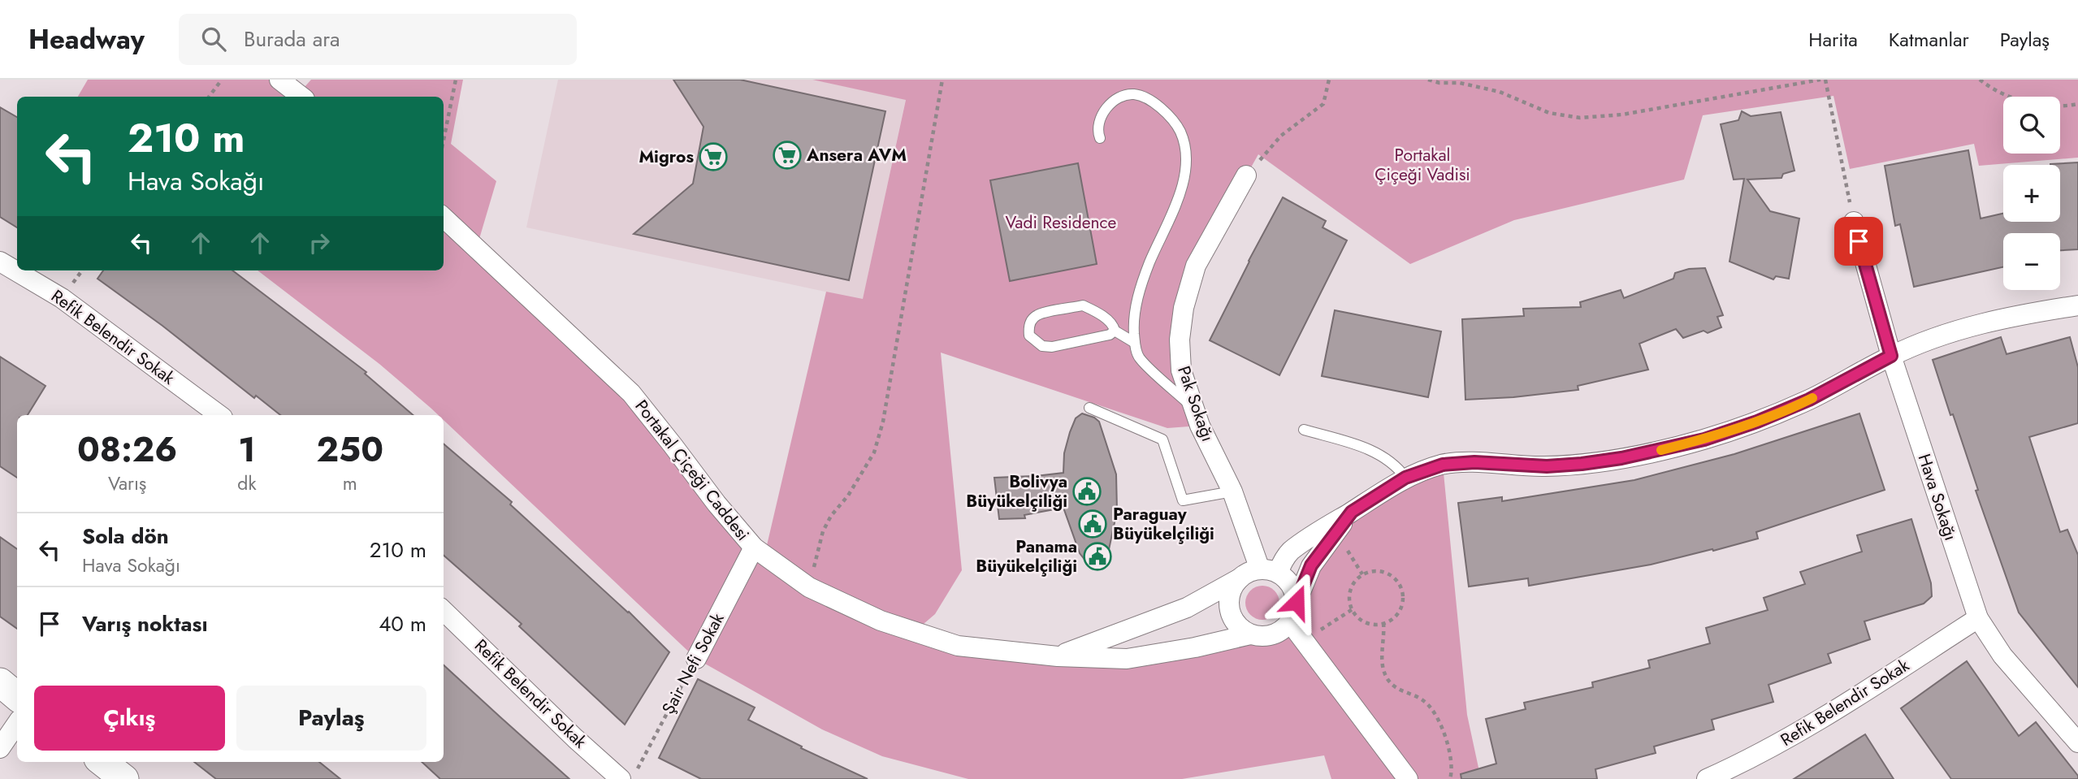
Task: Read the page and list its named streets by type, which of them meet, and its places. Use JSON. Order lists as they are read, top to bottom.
{
  "streets": {
    "street": [
      "Refik Belendir Sokak",
      "Pak Sokağı",
      "Portakal Çiçeği Caddesi",
      "Hava Sokağı",
      "Şair Nefi Sokak"
    ]
  },
  "crossings": [
    ["Refik Belendir Sokak", "Hava Sokağı"],
    ["Refik Belendir Sokak", "Şair Nefi Sokak"],
    ["Pak Sokağı", "Portakal Çiçeği Caddesi"],
    ["Portakal Çiçeği Caddesi", "Şair Nefi Sokak"]
  ],
  "parks": ["Portakal Çiçeği Vadisi", "Vadi Residence"],
  "places": {
    "supermarket": ["Ansera AVM", "Migros"],
    "public building": ["Bolivya Büyükelçiliği", "Paraguay Büyükelçiliği", "Panama Büyükelçiliği"]
  },
  "page": {
    "header": "Headway",
    "search": "Burada ara",
    "nav": ["Harita", "Katmanlar", "Paylaş"],
    "map_buttons": ["+", "−"],
    "turn": ["210 m", "Hava Sokağı"],
    "eta": [
      "08:26",
      "Varış",
      "1",
      "dk",
      "250",
      "m"
    ],
    "list": [
      {
        "name": "Sola dön",
        "note": "Hava Sokağı",
        "value": "210 m"
      },
      {
        "name": "Varış noktası",
        "value": "40 m"
      }
    ],
    "buttons": ["Çıkış", "Paylaş"]
  }
}
